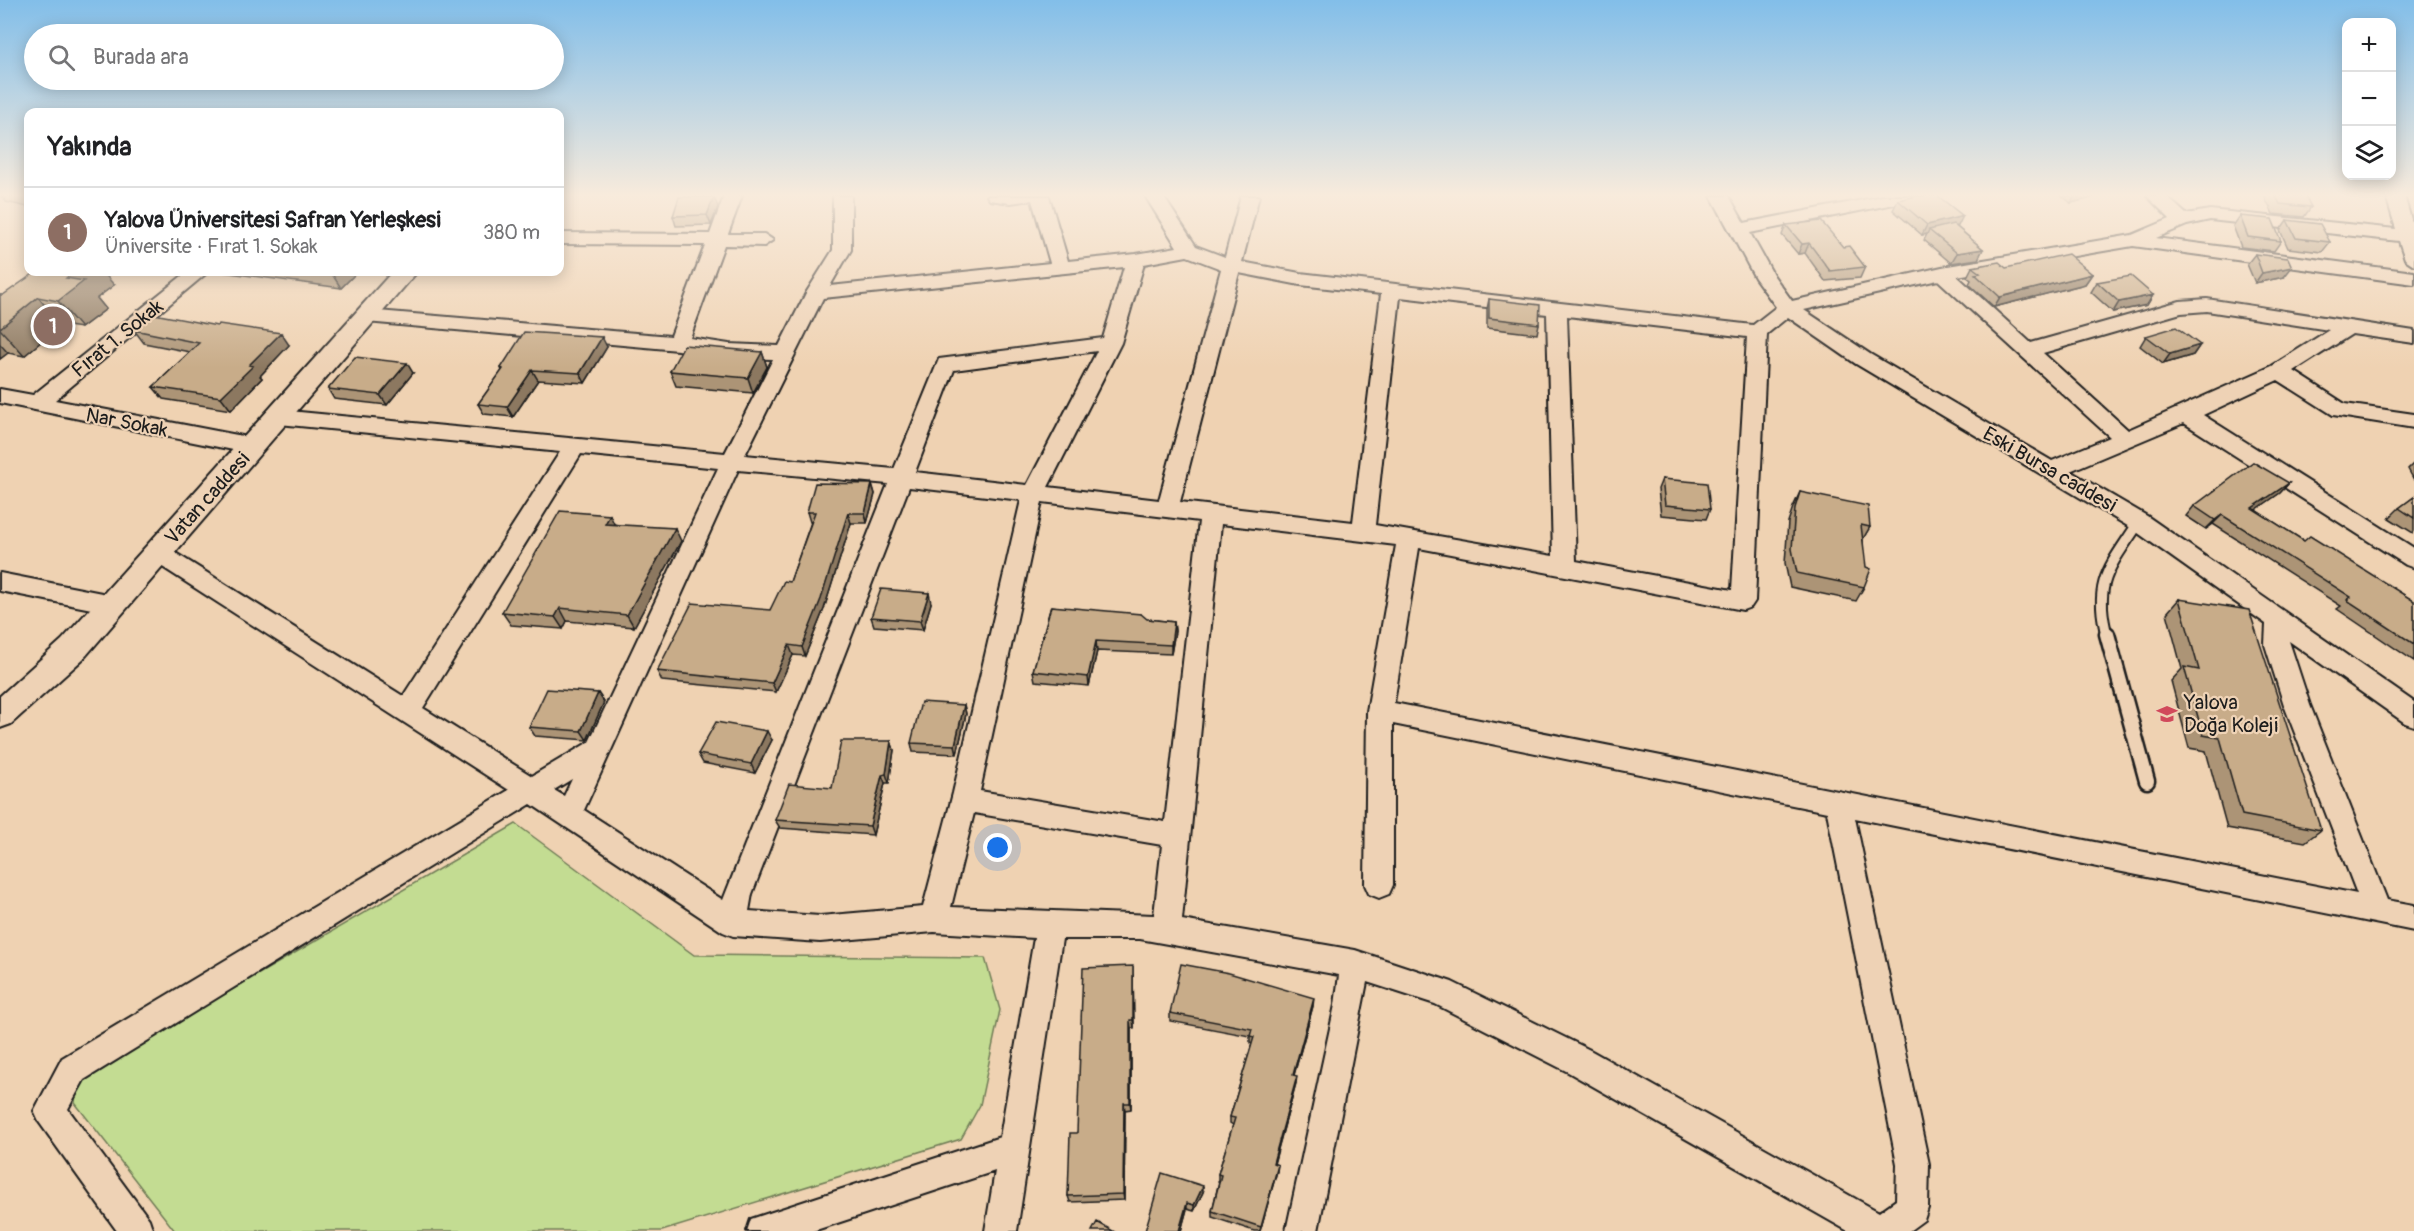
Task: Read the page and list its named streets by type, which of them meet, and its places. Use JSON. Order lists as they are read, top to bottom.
{
  "streets": {
    "street": [
      "Fırat 1. Sokak",
      "Nar Sokak",
      "Eski Bursa caddesi",
      "Vatan caddesi"
    ]
  },
  "crossings": [
    ["Fırat 1. Sokak", "Nar Sokak"],
    ["Nar Sokak", "Vatan caddesi"]
  ],
  "places": {
    "school or university": ["Yalova Doğa Koleji"]
  },
  "page": {
    "map_buttons": ["+", "−"],
    "search": "Burada ara",
    "heading": "Yakında",
    "list": [
      {
        "mark": "1",
        "name": "Yalova Üniversitesi Safran Yerleşkesi",
        "note": "Üniversite · Fırat 1. Sokak",
        "value": "380 m"
      }
    ],
    "pins": "1"
  }
}
